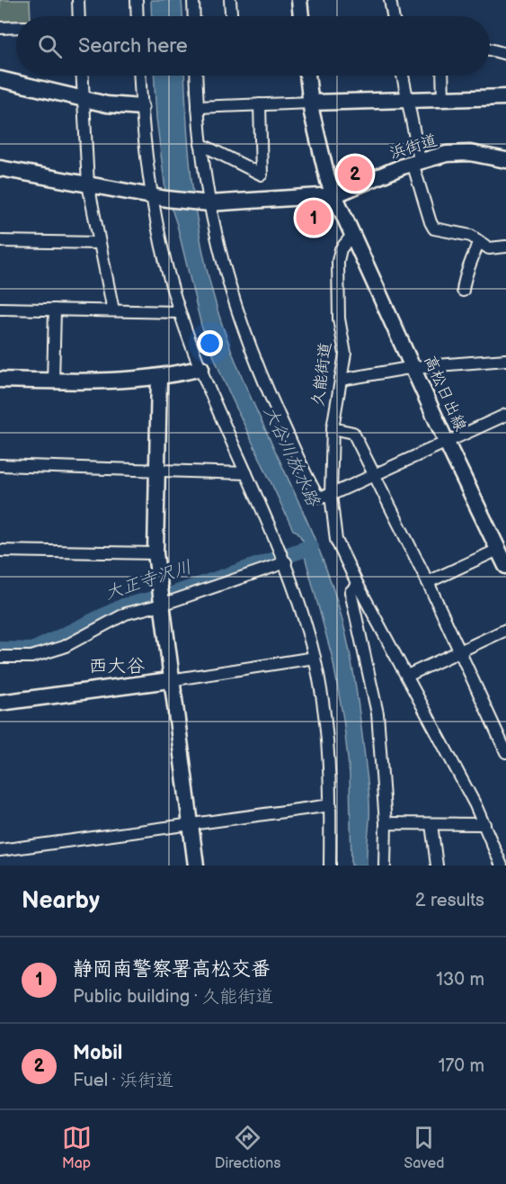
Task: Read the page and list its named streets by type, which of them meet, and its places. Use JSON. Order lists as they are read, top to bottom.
{
  "streets": {
    "street": ["浜街道", "久能街道", "高松日出線"]
  },
  "crossings": [
    ["久能街道", "高松日出線"]
  ],
  "districts": ["西大谷"],
  "water": ["大谷川放水路", "大正寺沢川"],
  "page": {
    "search": "Search here",
    "pins": ["2", "1"],
    "heading": ["Nearby", "2 results"],
    "list": [
      {
        "mark": "1",
        "name": "静岡南警察署高松交番",
        "note": "Public building · 久能街道",
        "value": "130 m"
      },
      {
        "mark": "2",
        "name": "Mobil",
        "note": "Fuel · 浜街道",
        "value": "170 m"
      }
    ],
    "nav": ["Map", "Directions", "Saved"]
  }
}
